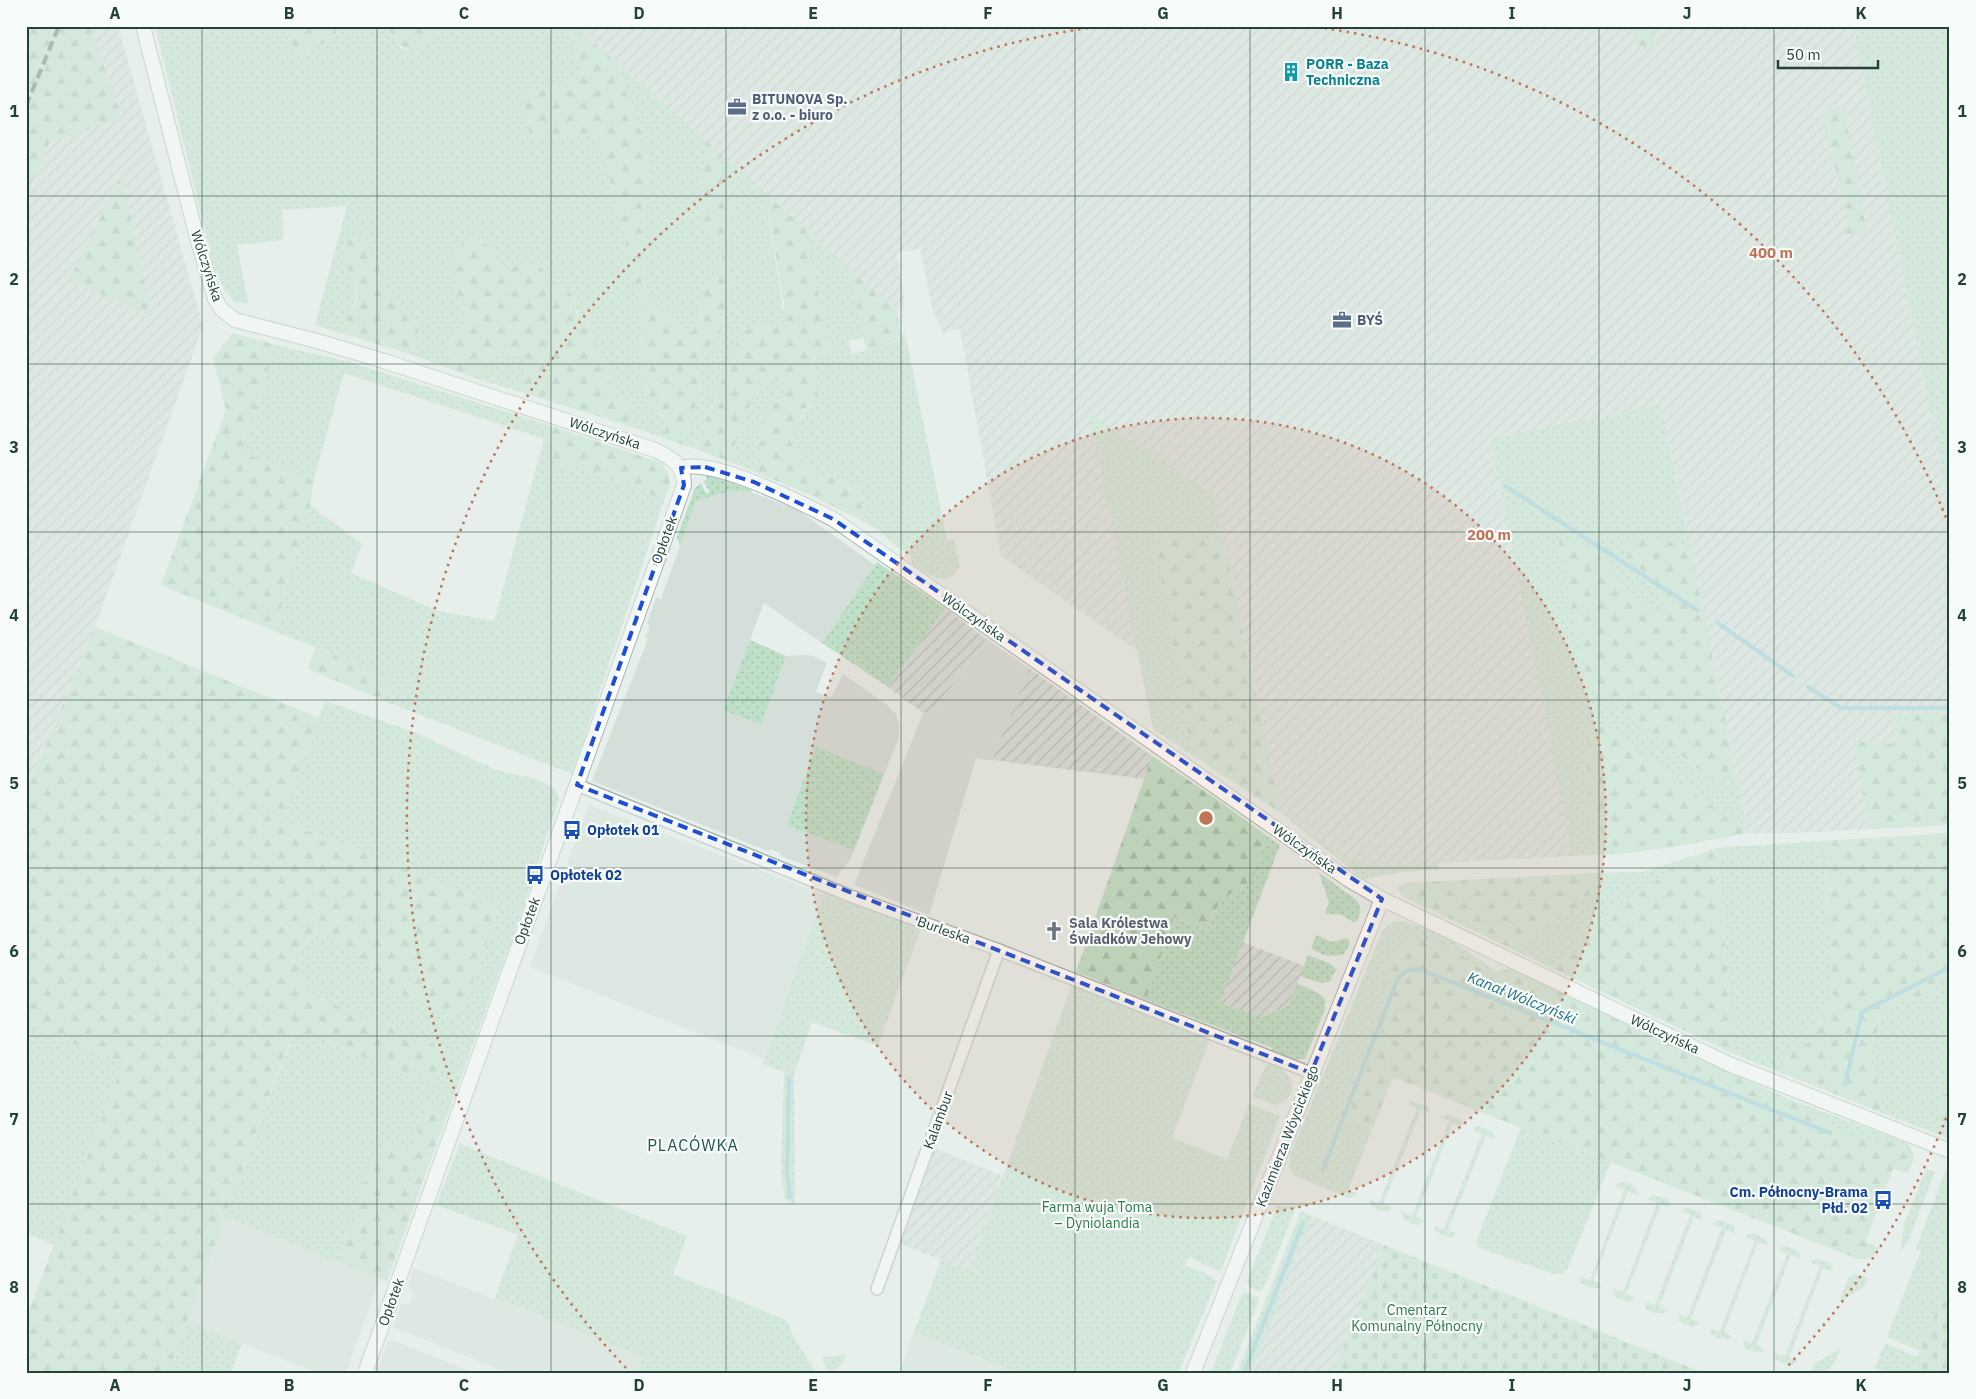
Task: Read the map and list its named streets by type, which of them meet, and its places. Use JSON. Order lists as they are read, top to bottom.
{
  "streets": {
    "street": [
      "Wólczyńska",
      "Opłotek",
      "Burleska",
      "Kalambur",
      "Kazimierza Wóycickiego"
    ]
  },
  "crossings": [
    ["Wólczyńska", "Opłotek"],
    ["Wólczyńska", "Kazimierza Wóycickiego"],
    ["Opłotek", "Burleska"],
    ["Burleska", "Kalambur"],
    ["Burleska", "Kazimierza Wóycickiego"]
  ],
  "districts": ["PLACÓWKA"],
  "water": ["Kanał Wólczyński"],
  "parks": ["Farma wuja Toma – Dyniolandia", "Cmentarz Komunalny Północny"],
  "places": {
    "building": ["PORR - Baza Techniczna"],
    "office": ["BITUNOVA Sp. z o.o. - biuro", "BYŚ"],
    "bus stop": ["Opłotek 01", "Opłotek 02", "Cm. Północny-Brama Płd. 02"],
    "church": ["Sala Królestwa Świadków Jehowy"]
  },
  "scale_bar": "50 m",
  "grid": {
    "columns": [
      "A",
      "B",
      "C",
      "D",
      "E",
      "F",
      "G",
      "H",
      "I",
      "J",
      "K"
    ],
    "rows": [
      "1",
      "2",
      "3",
      "4",
      "5",
      "6",
      "7",
      "8"
    ]
  },
  "rings": ["400 m", "200 m"]
}
